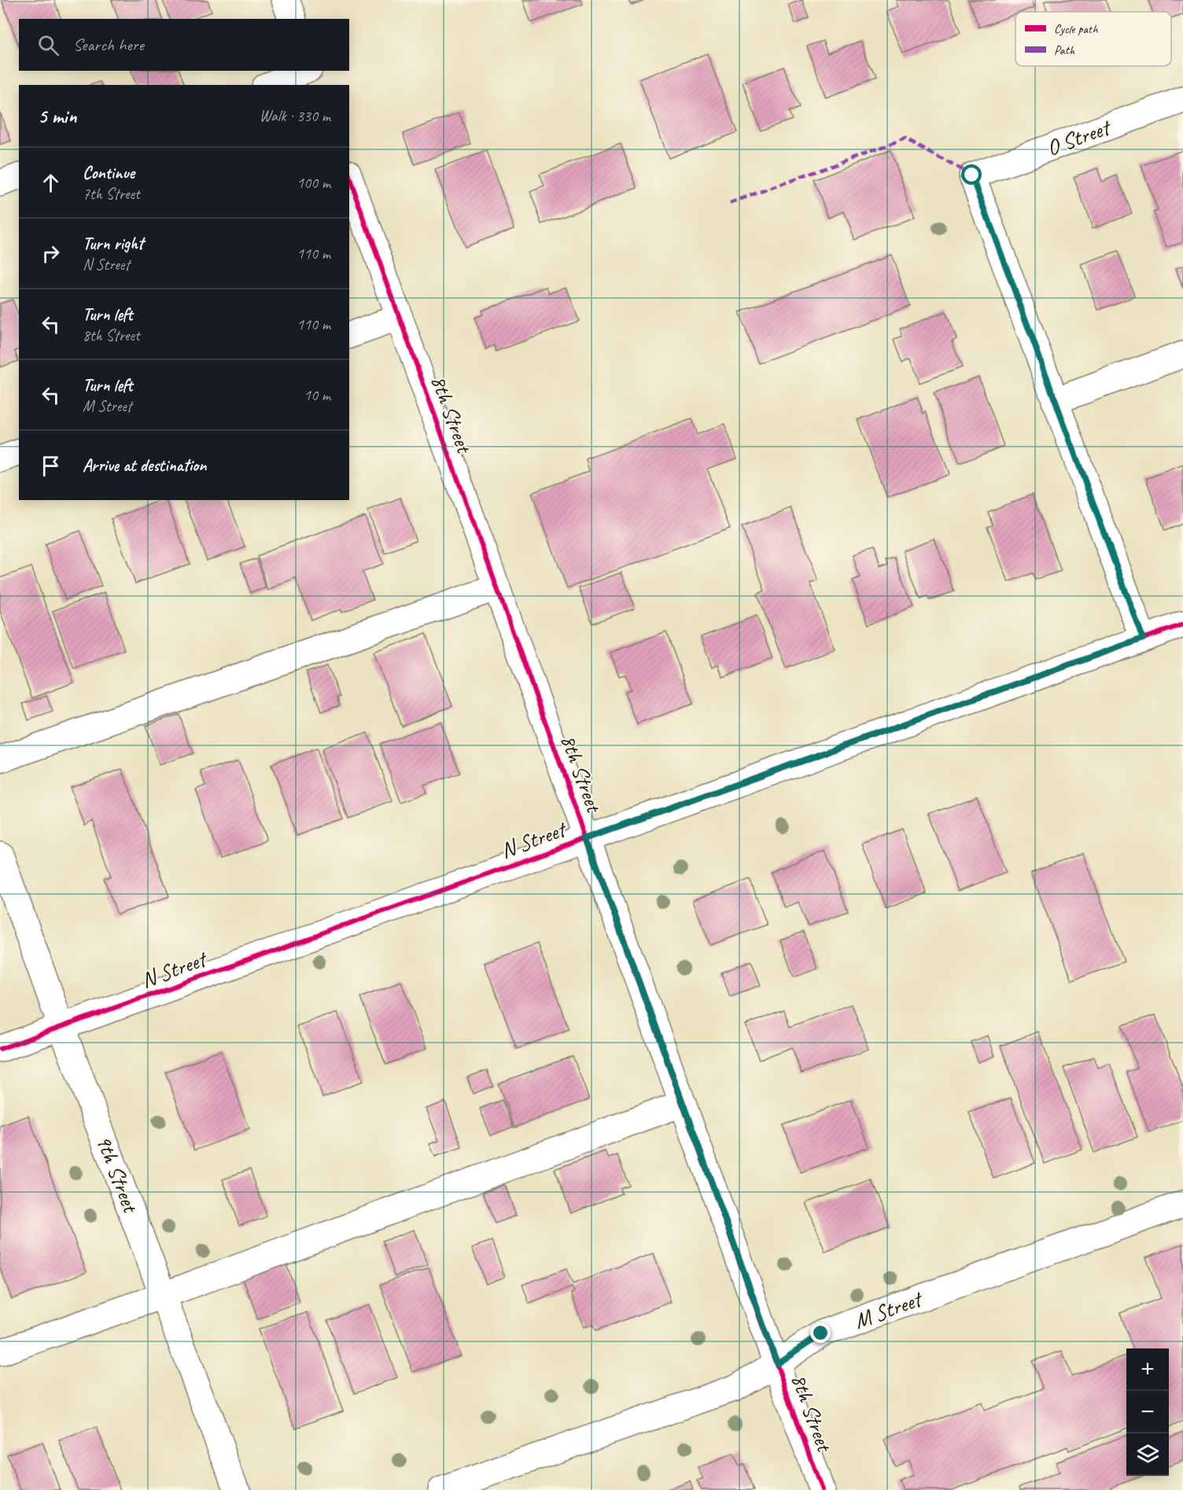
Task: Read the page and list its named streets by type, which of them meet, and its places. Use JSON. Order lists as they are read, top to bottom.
{
  "streets": {
    "street": [
      "O Street",
      "8th Street",
      "N Street",
      "9th Street",
      "M Street"
    ]
  },
  "crossings": [
    ["8th Street", "N Street"],
    ["8th Street", "M Street"],
    ["N Street", "9th Street"]
  ],
  "legend": ["Cycle path", "Path"],
  "page": {
    "search": "Search here",
    "heading": ["5 min", "Walk · 330 m"],
    "list": [
      ["Continue", "7th Street", "100 m"],
      ["Turn right", "N Street", "110 m"],
      ["Turn left", "8th Street", "110 m"],
      ["Turn left", "M Street", "10 m"],
      "Arrive at destination"
    ],
    "map_buttons": ["+", "−"]
  }
}
